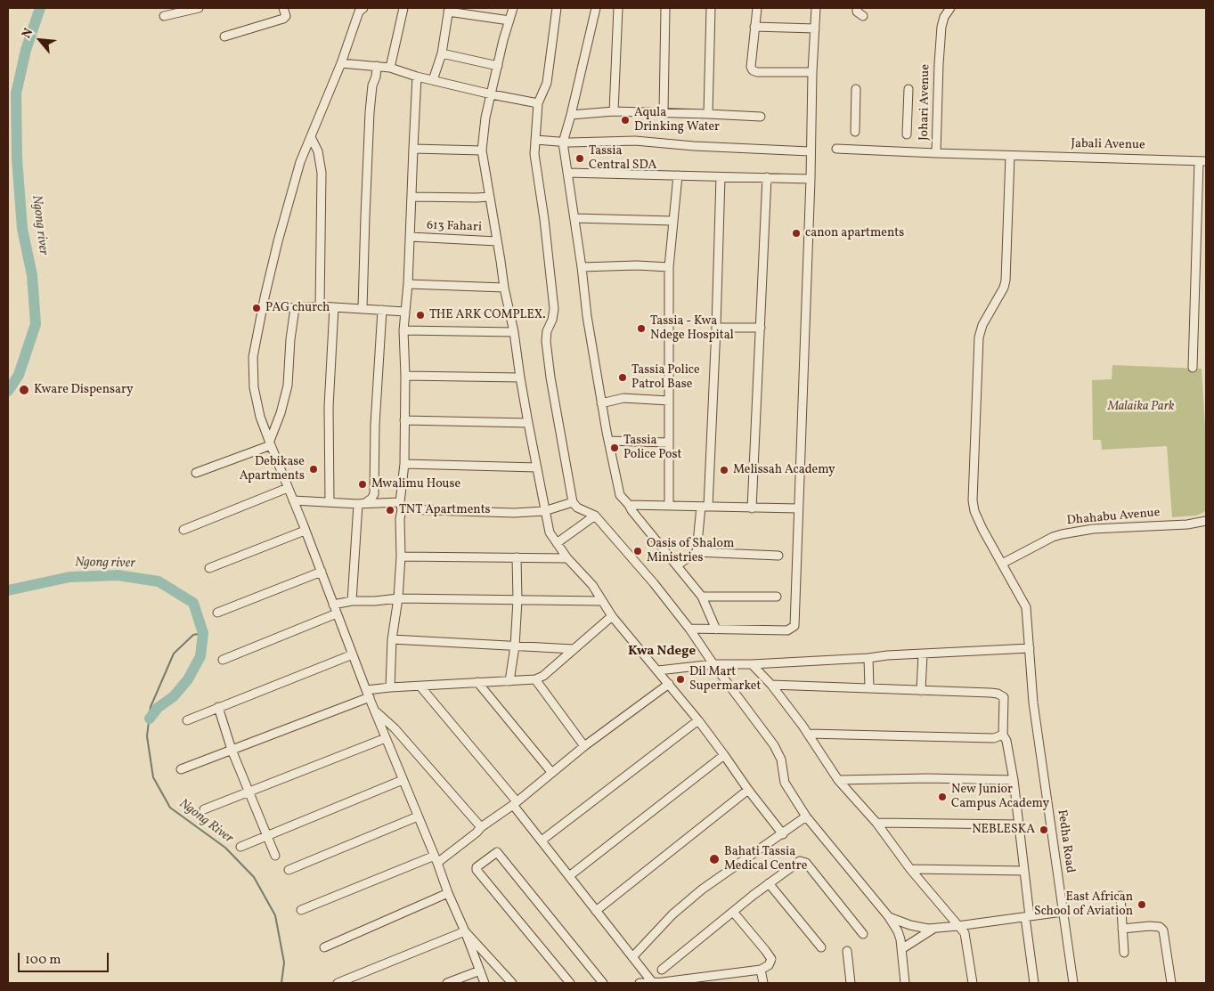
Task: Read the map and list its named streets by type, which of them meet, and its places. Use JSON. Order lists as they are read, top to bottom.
{
  "streets": {
    "street": [
      "Johari Avenue",
      "Jabali Avenue",
      "613 Fahari",
      "Dhahabu Avenue",
      "Fedha Road"
    ]
  },
  "crossings": [
    ["Johari Avenue", "Jabali Avenue"],
    ["Johari Avenue", "Fedha Road"],
    ["Jabali Avenue", "Fedha Road"],
    ["Dhahabu Avenue", "Fedha Road"]
  ],
  "districts": ["Kwa Ndege"],
  "water": ["Ngong river", "Ngong River"],
  "parks": ["Malaika Park"],
  "places": [
    "Aqula Drinking Water",
    "Tassia Central SDA",
    "canon apartments",
    "PAG church",
    "THE ARK COMPLEX.",
    "Tassia - Kwa Ndege Hospital",
    "Tassia Police Patrol Base",
    "Kware Dispensary",
    "Tassia Police Post",
    "Debikase Apartments",
    "Melissah Academy",
    "Mwalimu House",
    "TNT Apartments",
    "Oasis of Shalom Ministries",
    "Dil Mart Supermarket",
    "New Junior Campus Academy",
    "NEBLESKA",
    "Bahati Tassia Medical Centre",
    "East African School of Aviation"
  ],
  "scale_bar": "100 m",
  "north": "top left"
}
